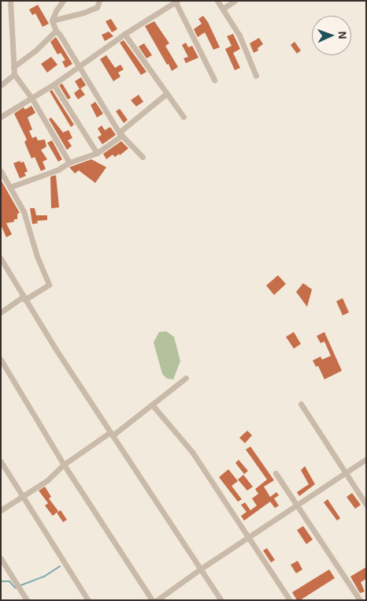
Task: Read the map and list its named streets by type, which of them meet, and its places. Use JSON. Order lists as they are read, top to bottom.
{
  "north": "right"
}
